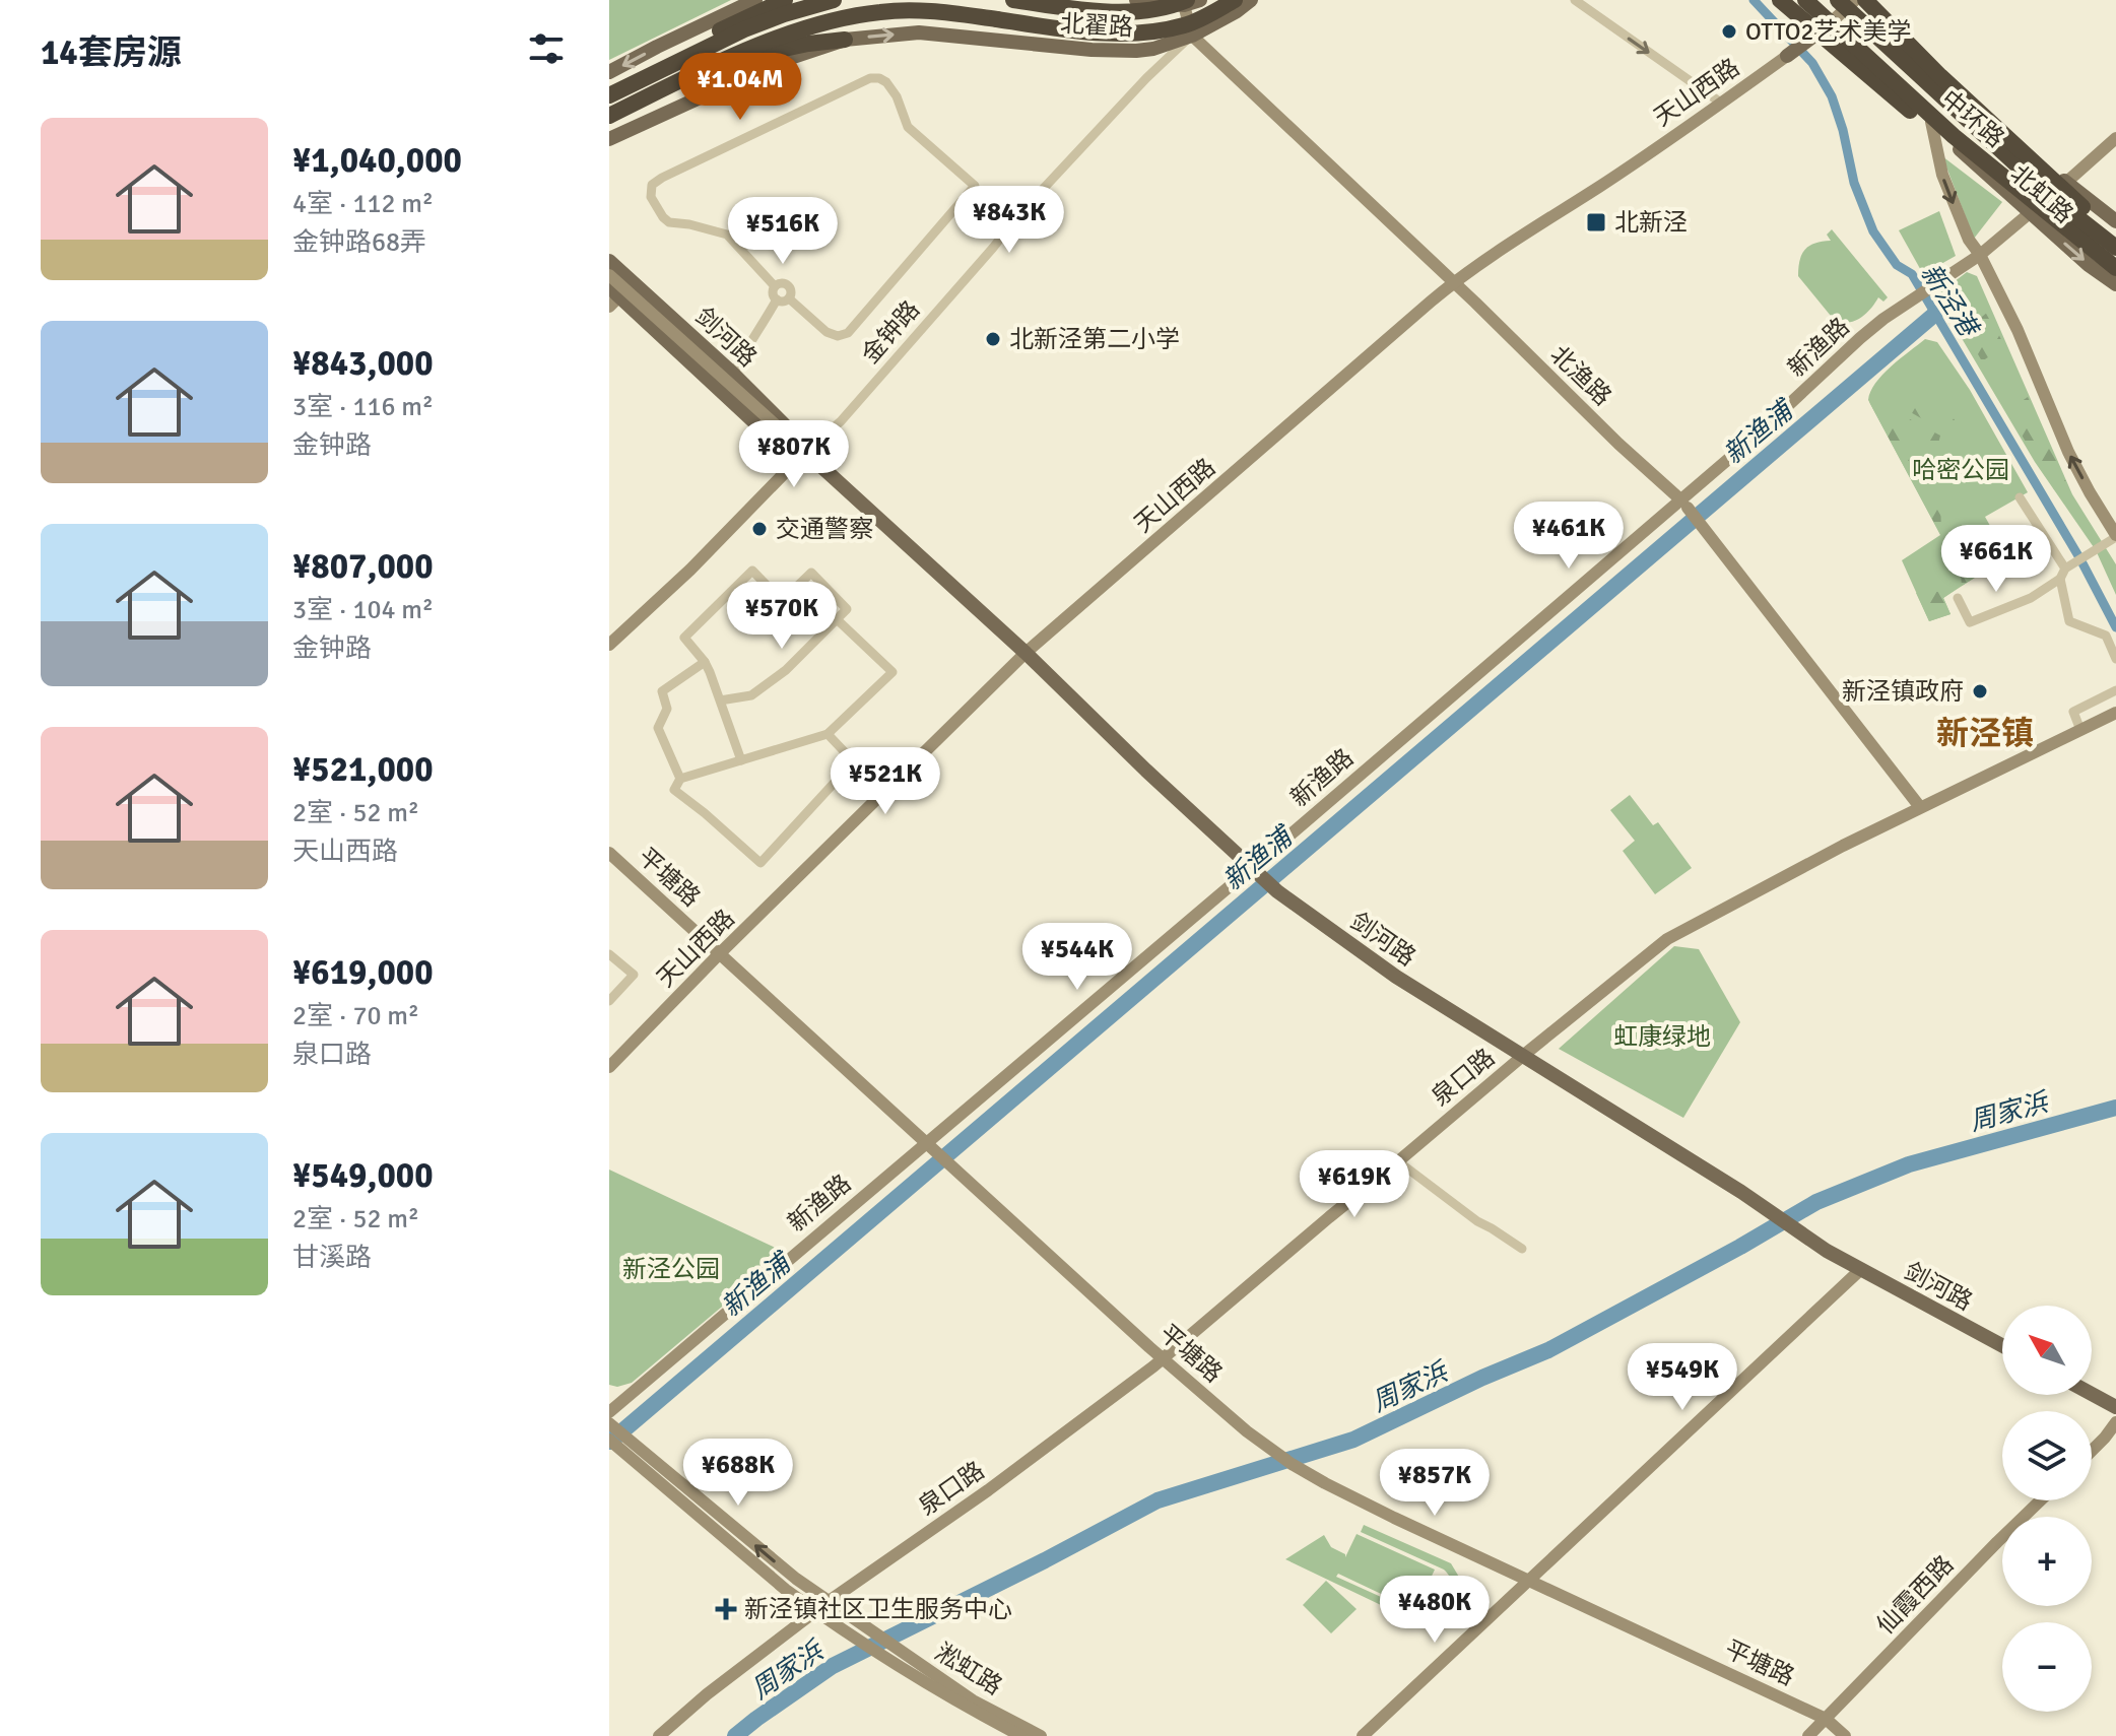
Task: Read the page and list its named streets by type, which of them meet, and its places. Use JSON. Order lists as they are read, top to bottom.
{
  "streets": {
    "highway": ["中环路"],
    "main road": [
      "北翟路",
      "天山西路",
      "北虹路",
      "剑河路"
    ],
    "street": [
      "金钟路",
      "新渔路",
      "北渔路",
      "平塘路",
      "泉口路",
      "仙霞西路",
      "淞虹路"
    ]
  },
  "crossings": [
    ["北翟路", "金钟路"],
    ["北翟路", "北渔路"],
    ["天山西路", "北虹路"],
    ["天山西路", "剑河路"],
    ["天山西路", "北渔路"],
    ["天山西路", "平塘路"],
    ["北虹路", "新渔路"],
    ["金钟路", "剑河路"],
    ["金钟路", "北渔路"],
    ["剑河路", "新渔路"],
    ["剑河路", "泉口路"],
    ["新渔路", "北渔路"],
    ["新渔路", "平塘路"],
    ["北渔路", "泉口路"],
    ["平塘路", "泉口路"],
    ["平塘路", "仙霞西路"],
    ["泉口路", "淞虹路"]
  ],
  "one_way": ["北翟路"],
  "districts": ["新泾镇"],
  "water": ["新泾港", "新渔浦", "周家浜"],
  "parks": ["哈密公园", "虹康绿地", "新泾公园"],
  "places": {
    "other": [
      "OTTO2艺术美学",
      "北新泾第二小学",
      "交通警察",
      "新泾镇政府"
    ],
    "transit": ["北新泾"],
    "health": ["新泾镇社区卫生服务中心"]
  },
  "north": "top left",
  "page": {
    "heading": "14套房源",
    "price": [
      "¥1.04M",
      "¥843K",
      "¥516K",
      "¥807K",
      "¥461K",
      "¥661K",
      "¥570K",
      "¥521K",
      "¥544K",
      "¥619K",
      "¥549K",
      "¥688K",
      "¥857K",
      "¥480K"
    ],
    "list": [
      {
        "name": "¥1,040,000",
        "note": "4室 · 112 m² · 金钟路68弄"
      },
      {
        "name": "¥843,000",
        "note": "3室 · 116 m² · 金钟路"
      },
      {
        "name": "¥807,000",
        "note": "3室 · 104 m² · 金钟路"
      },
      {
        "name": "¥521,000",
        "note": "2室 · 52 m² · 天山西路"
      },
      {
        "name": "¥619,000",
        "note": "2室 · 70 m² · 泉口路"
      },
      {
        "name": "¥549,000",
        "note": "2室 · 52 m² · 甘溪路"
      }
    ],
    "map_buttons": ["+", "−"]
  }
}
